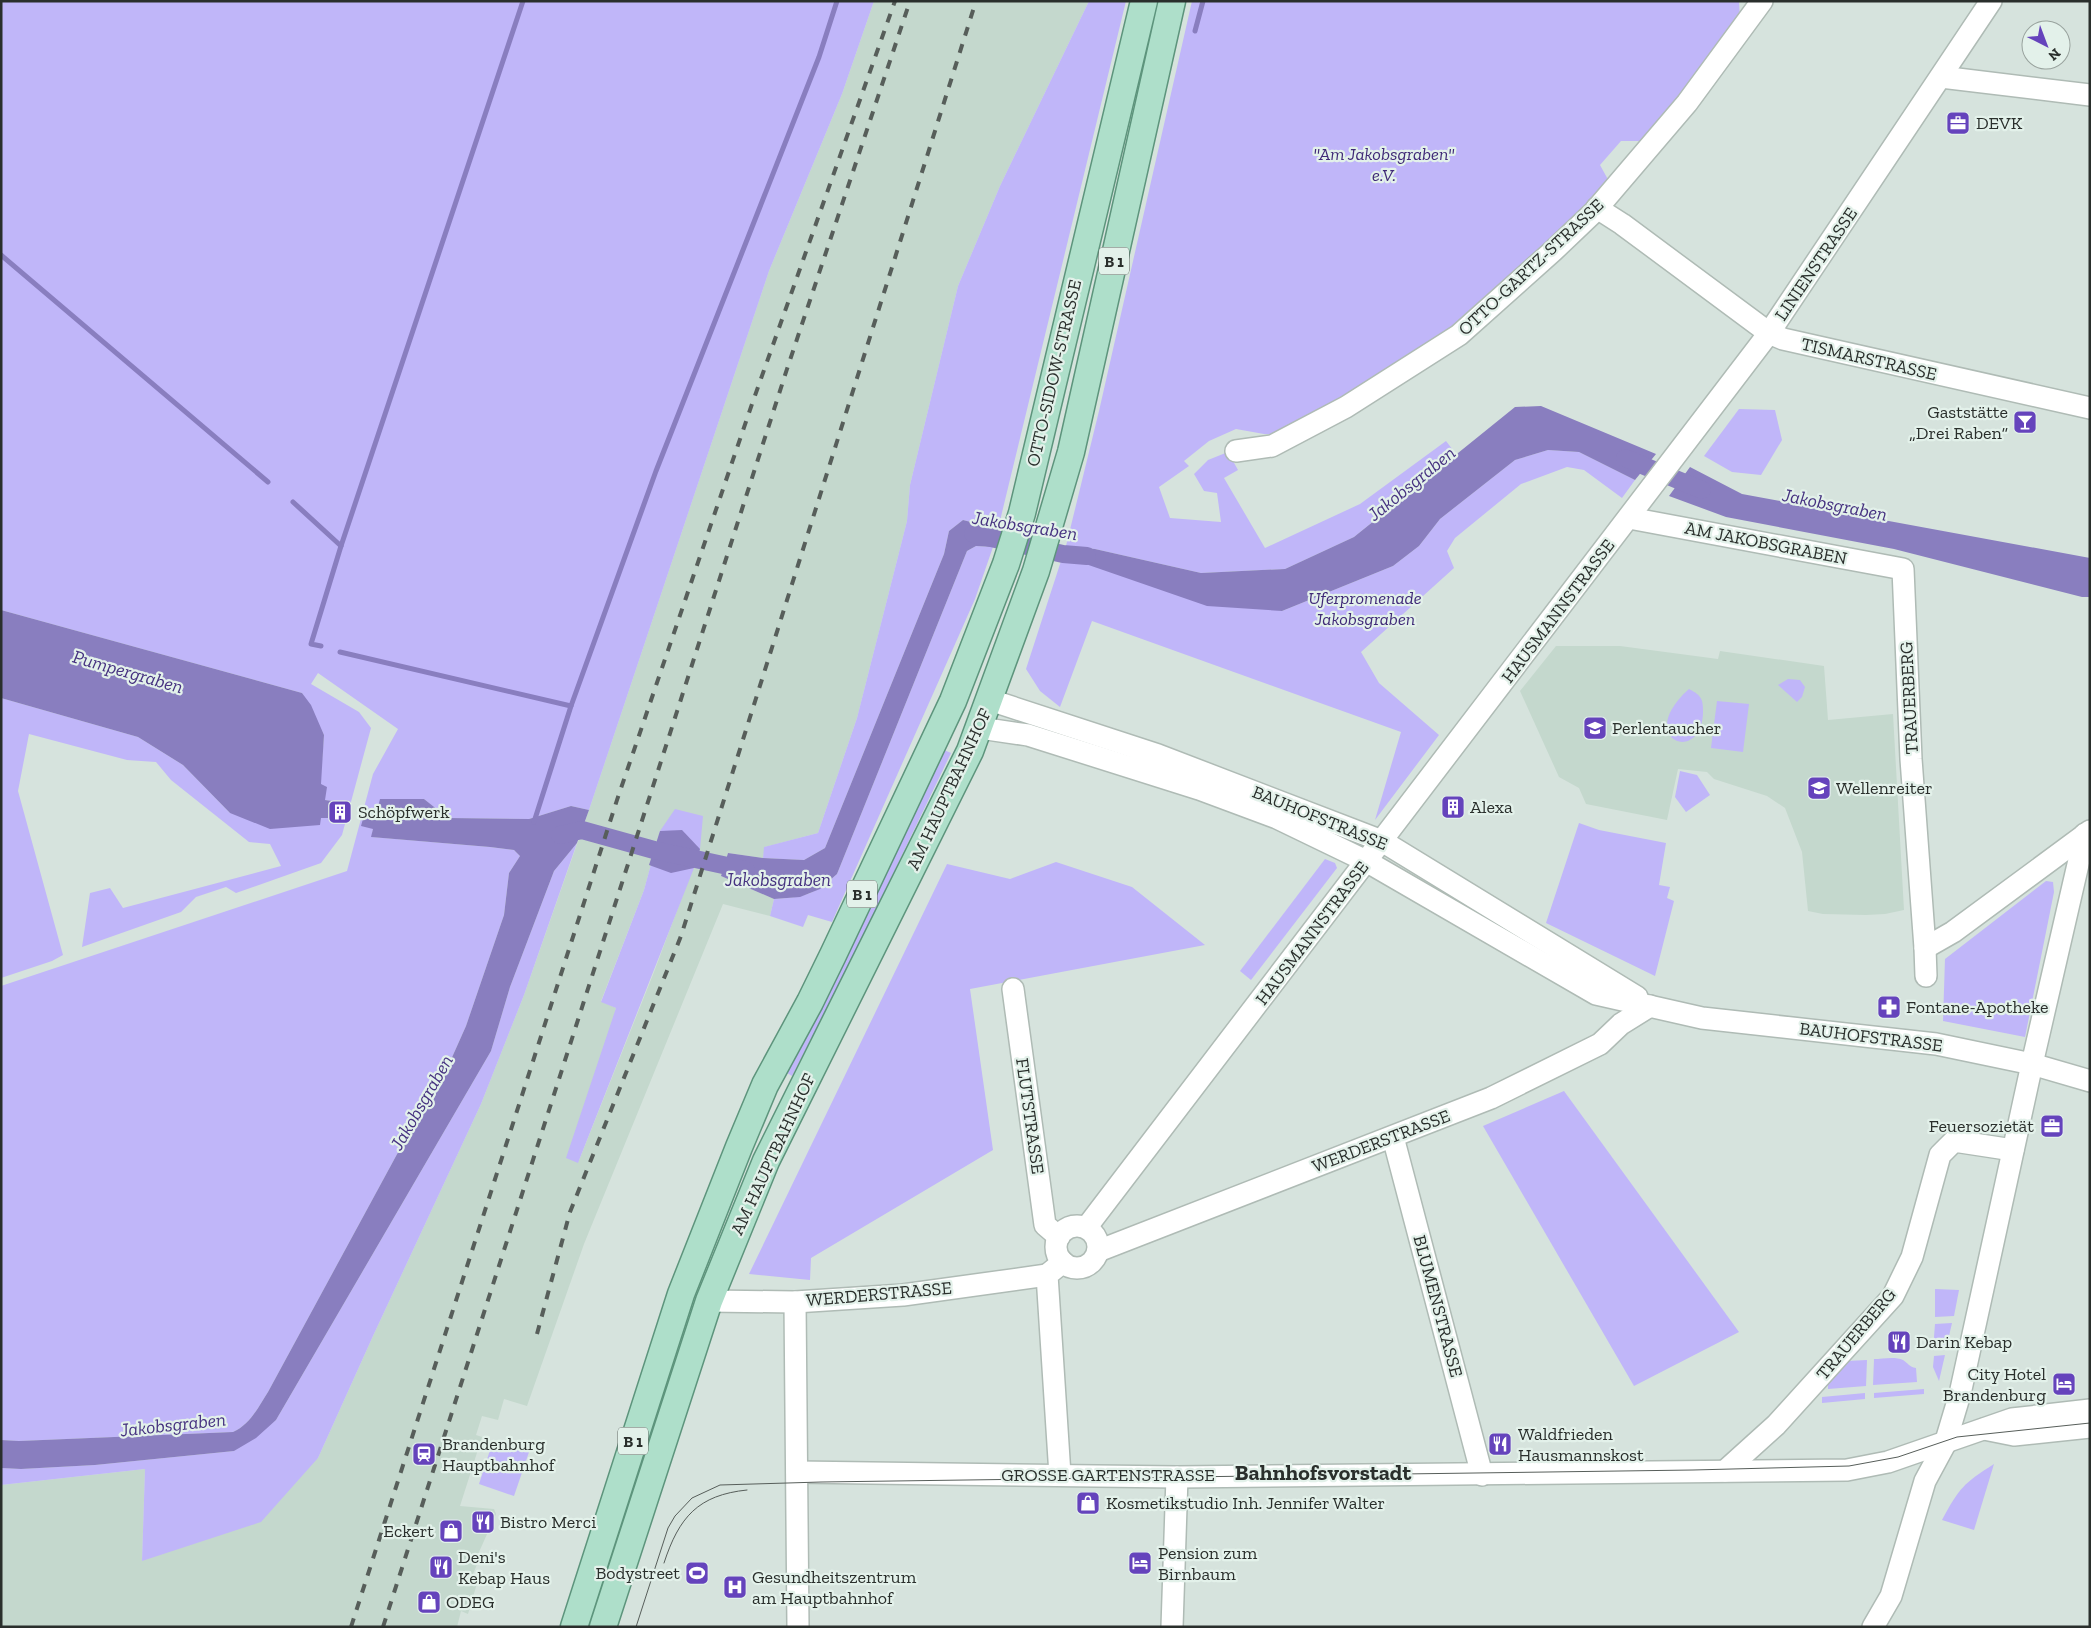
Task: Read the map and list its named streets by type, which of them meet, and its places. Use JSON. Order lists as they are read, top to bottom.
{
  "streets": {
    "main road": ["B 1", "OTTO-SIDOW-STRASSE", "AM HAUPTBAHNHOF"],
    "street": [
      "LINIENSTRASSE",
      "OTTO-GARTZ-STRASSE",
      "TISMARSTRASSE",
      "AM JAKOBSGRABEN",
      "HAUSMANNSTRASSE",
      "TRAUERBERG",
      "BAUHOFSTRASSE",
      "FLUTSTRASSE",
      "WERDERSTRASSE",
      "BLUMENSTRASSE",
      "GROSSE GARTENSTRASSE"
    ]
  },
  "crossings": [
    ["LINIENSTRASSE", "TISMARSTRASSE"],
    ["LINIENSTRASSE", "AM JAKOBSGRABEN"],
    ["LINIENSTRASSE", "HAUSMANNSTRASSE"],
    ["OTTO-GARTZ-STRASSE", "TISMARSTRASSE"],
    ["OTTO-SIDOW-STRASSE", "AM HAUPTBAHNHOF"],
    ["OTTO-SIDOW-STRASSE", "BAUHOFSTRASSE"],
    ["AM JAKOBSGRABEN", "HAUSMANNSTRASSE"],
    ["AM JAKOBSGRABEN", "TRAUERBERG"],
    ["HAUSMANNSTRASSE", "BAUHOFSTRASSE"],
    ["HAUSMANNSTRASSE", "FLUTSTRASSE"],
    ["HAUSMANNSTRASSE", "WERDERSTRASSE"],
    ["TRAUERBERG", "GROSSE GARTENSTRASSE"],
    ["AM HAUPTBAHNHOF", "BAUHOFSTRASSE"],
    ["AM HAUPTBAHNHOF", "WERDERSTRASSE"],
    ["BAUHOFSTRASSE", "WERDERSTRASSE"],
    ["FLUTSTRASSE", "WERDERSTRASSE"],
    ["WERDERSTRASSE", "BLUMENSTRASSE"],
    ["BLUMENSTRASSE", "GROSSE GARTENSTRASSE"]
  ],
  "districts": ["Bahnhofsvorstadt"],
  "water": ["Jakobsgraben", "Pumpergraben"],
  "parks": ["\"Am Jakobsgraben\" e.V.", "Uferpromenade Jakobsgraben"],
  "places": {
    "office": ["DEVK", "Feuersozietät"],
    "bar": ["Gaststätte „Drei Raben“"],
    "school or university": ["Perlentaucher", "Wellenreiter"],
    "building": ["Alexa", "Schöpfwerk"],
    "pharmacy": ["Fontane-Apotheke"],
    "restaurant": [
      "Darin Kebap",
      "Waldfrieden Hausmannskost",
      "Bistro Merci",
      "Deni's Kebap Haus"
    ],
    "hotel": ["City Hotel Brandenburg", "Pension zum Birnbaum"],
    "station": ["Brandenburg Hauptbahnhof"],
    "shop": ["Kosmetikstudio Inh. Jennifer Walter", "Eckert", "ODEG"],
    "sports": ["Bodystreet"],
    "hospital": ["Gesundheitszentrum am Hauptbahnhof"]
  },
  "north": "bottom right"
}
